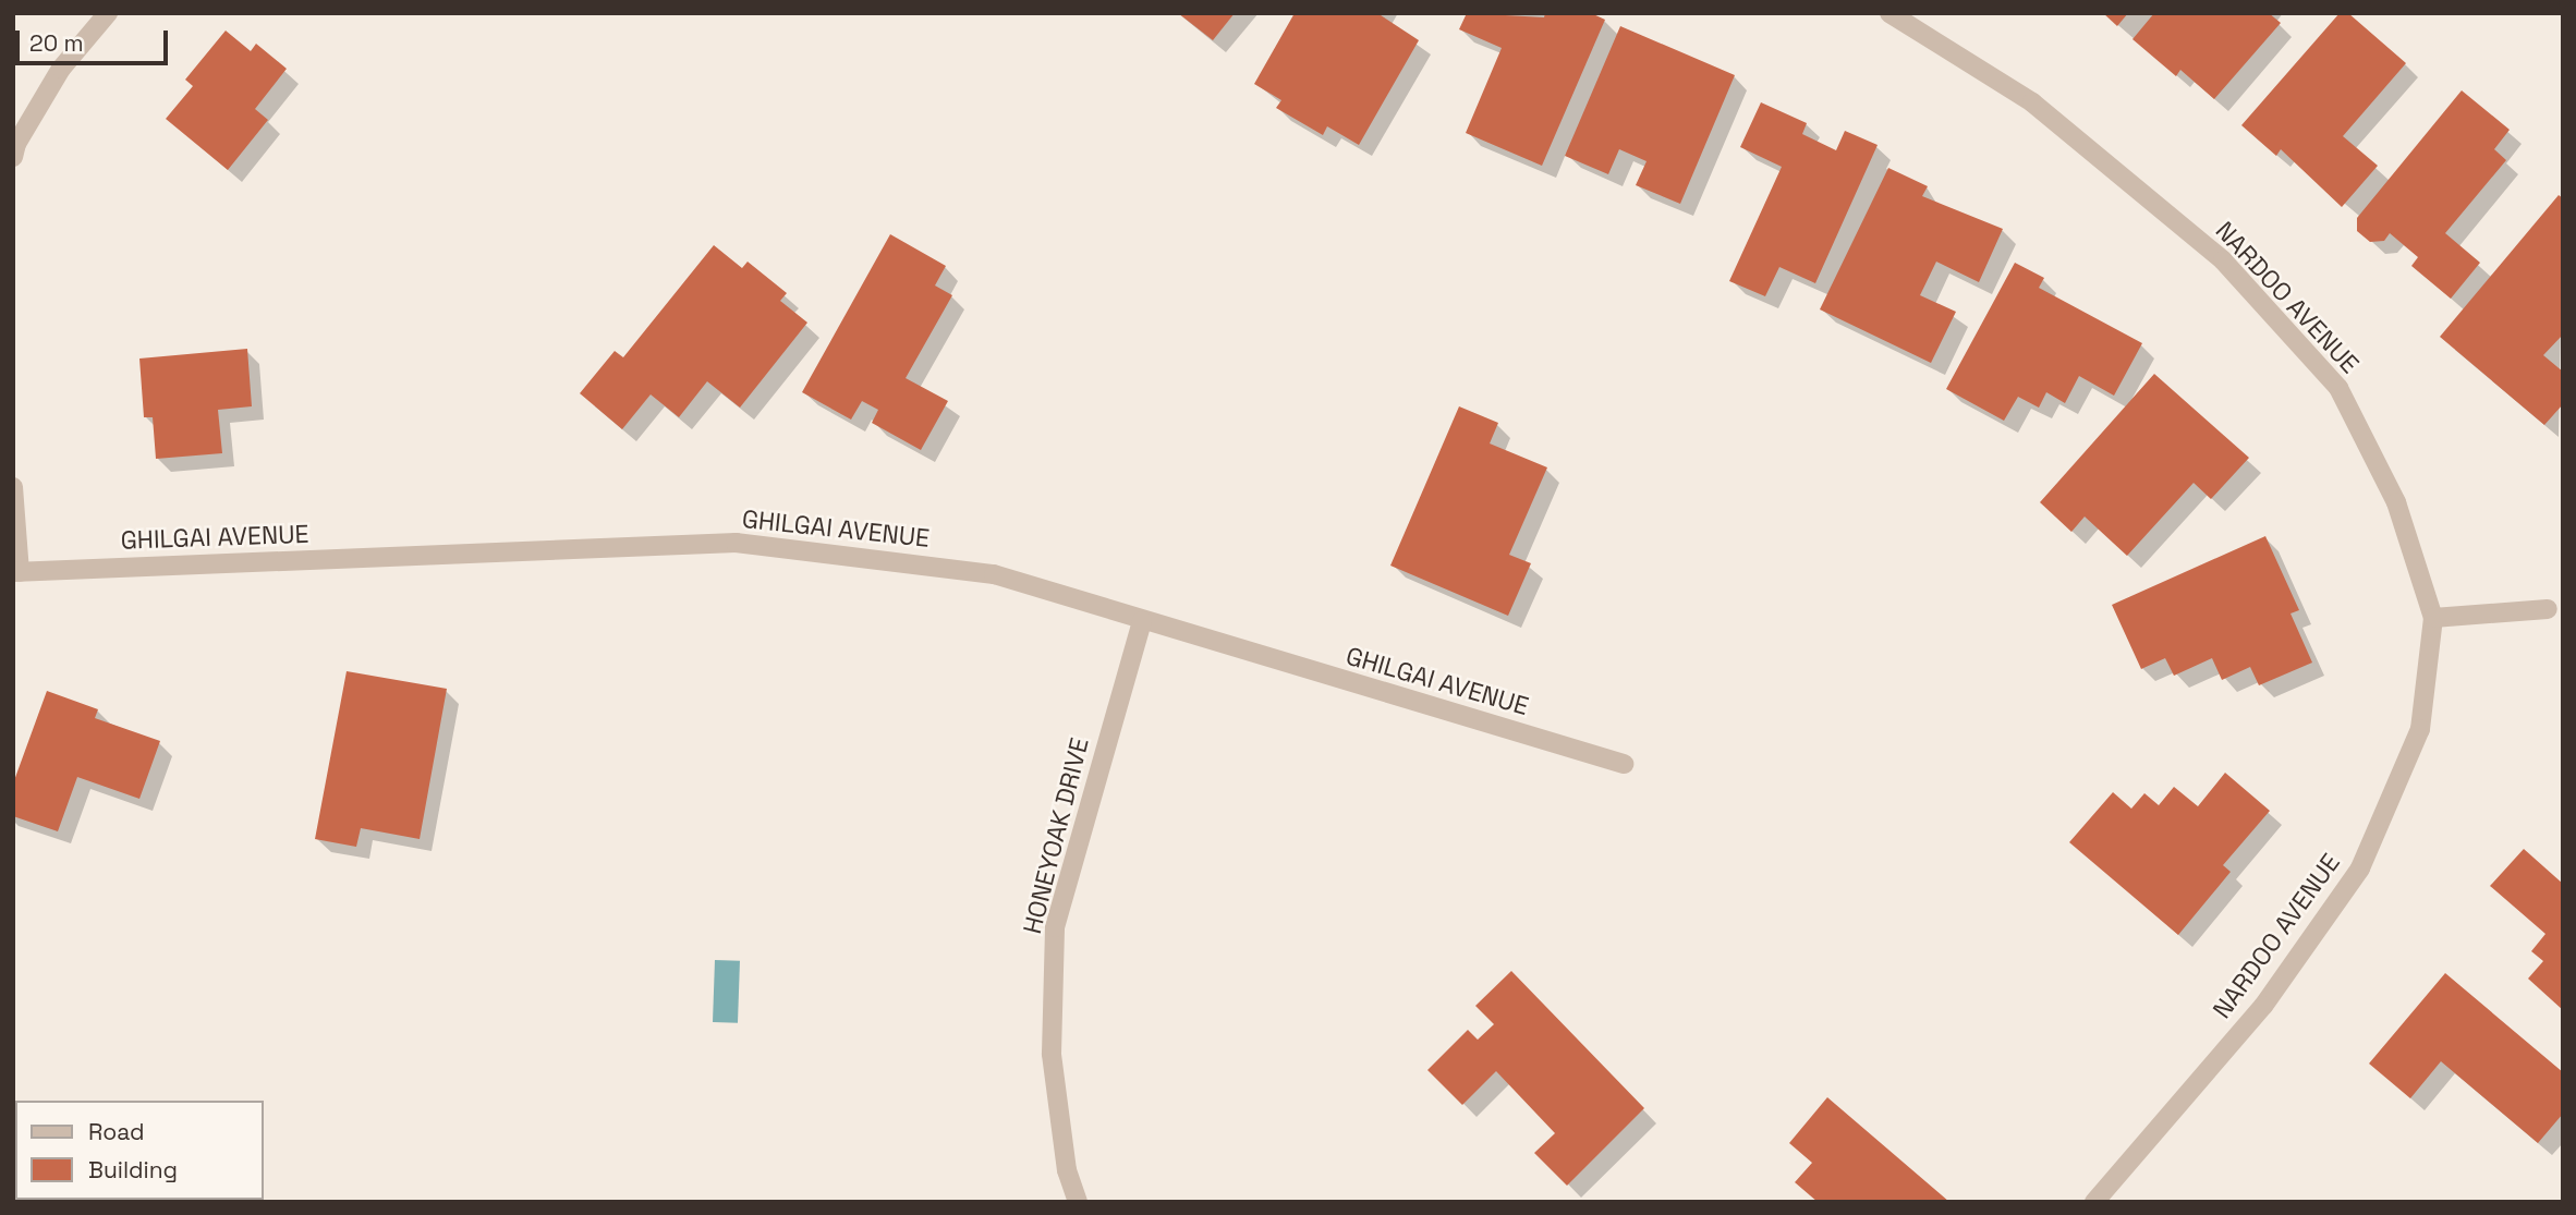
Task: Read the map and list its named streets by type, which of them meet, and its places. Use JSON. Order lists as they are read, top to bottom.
{
  "streets": {
    "street": ["NARDOO AVENUE", "GHILGAI AVENUE", "HONEYOAK DRIVE"]
  },
  "crossings": [
    ["GHILGAI AVENUE", "HONEYOAK DRIVE"]
  ],
  "legend": ["Road", "Building"],
  "scale_bar": "20 m"
}
